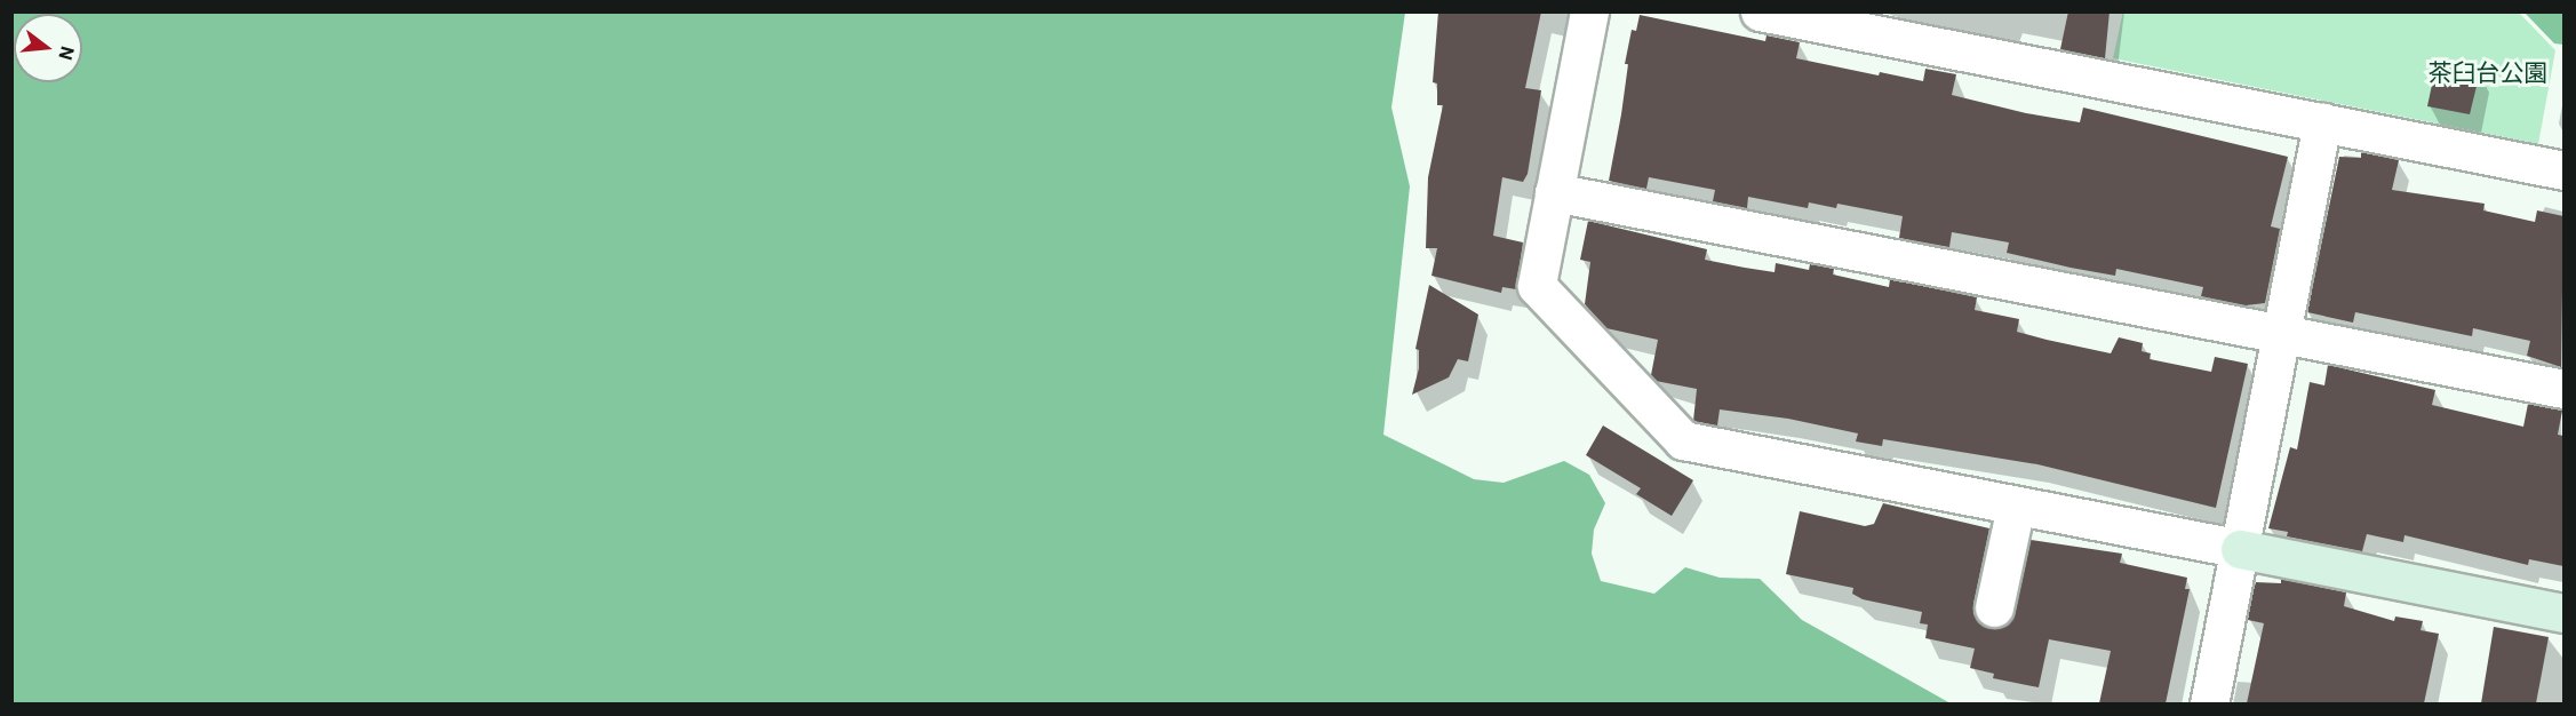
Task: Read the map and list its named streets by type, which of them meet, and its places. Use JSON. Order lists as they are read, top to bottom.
{
  "parks": ["茶臼台公園"],
  "north": "right"
}
